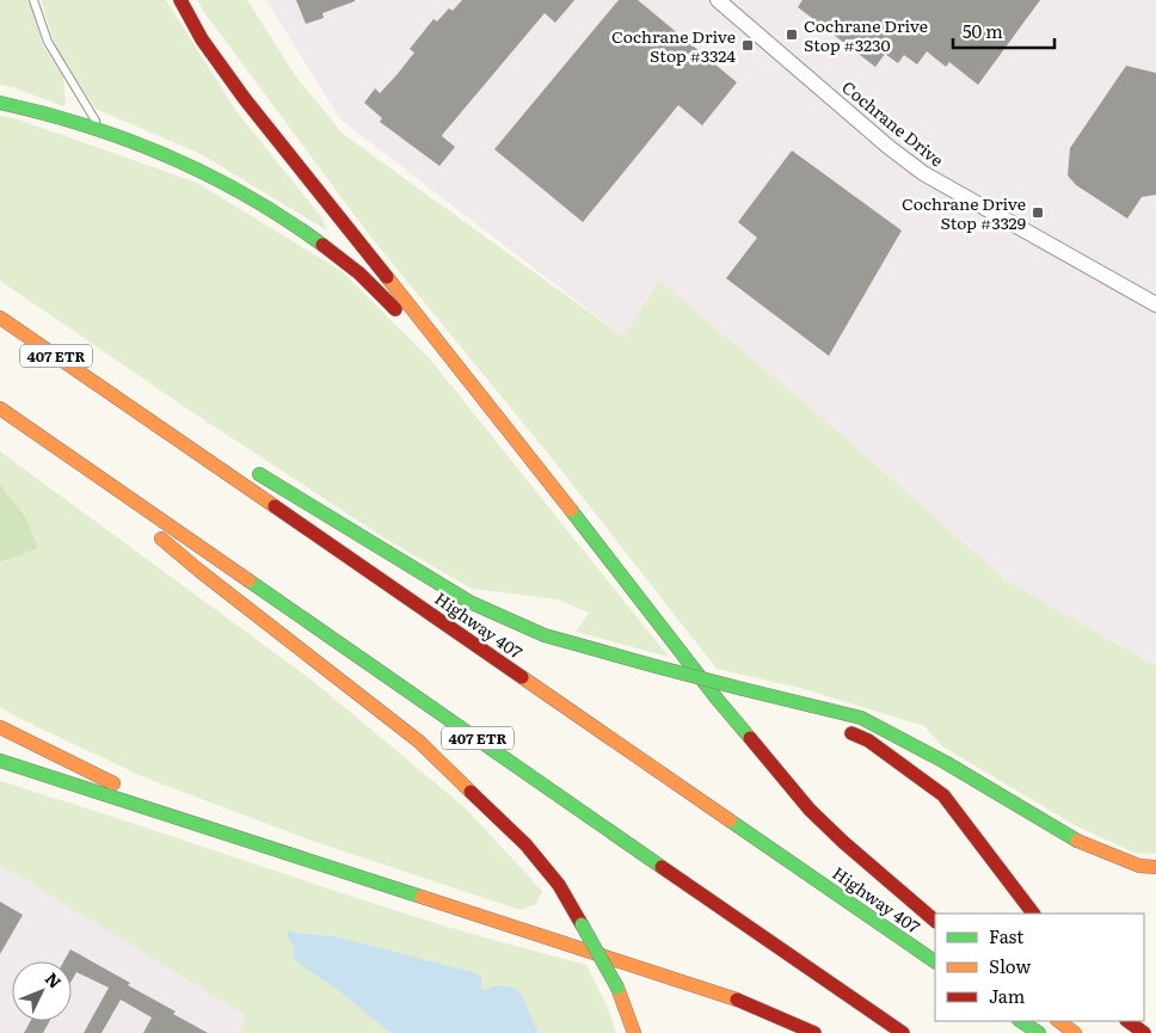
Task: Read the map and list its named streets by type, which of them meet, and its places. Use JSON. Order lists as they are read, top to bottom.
{
  "streets": {
    "highway": ["407 ETR", "Highway 407"],
    "street": ["Cochrane Drive"]
  },
  "places": {
    "transit": ["Cochrane Drive Stop #3230", "Cochrane Drive Stop #3324", "Cochrane Drive Stop #3329"]
  },
  "legend": ["Fast", "Slow", "Jam"],
  "scale_bar": "50 m",
  "north": "top right"
}
